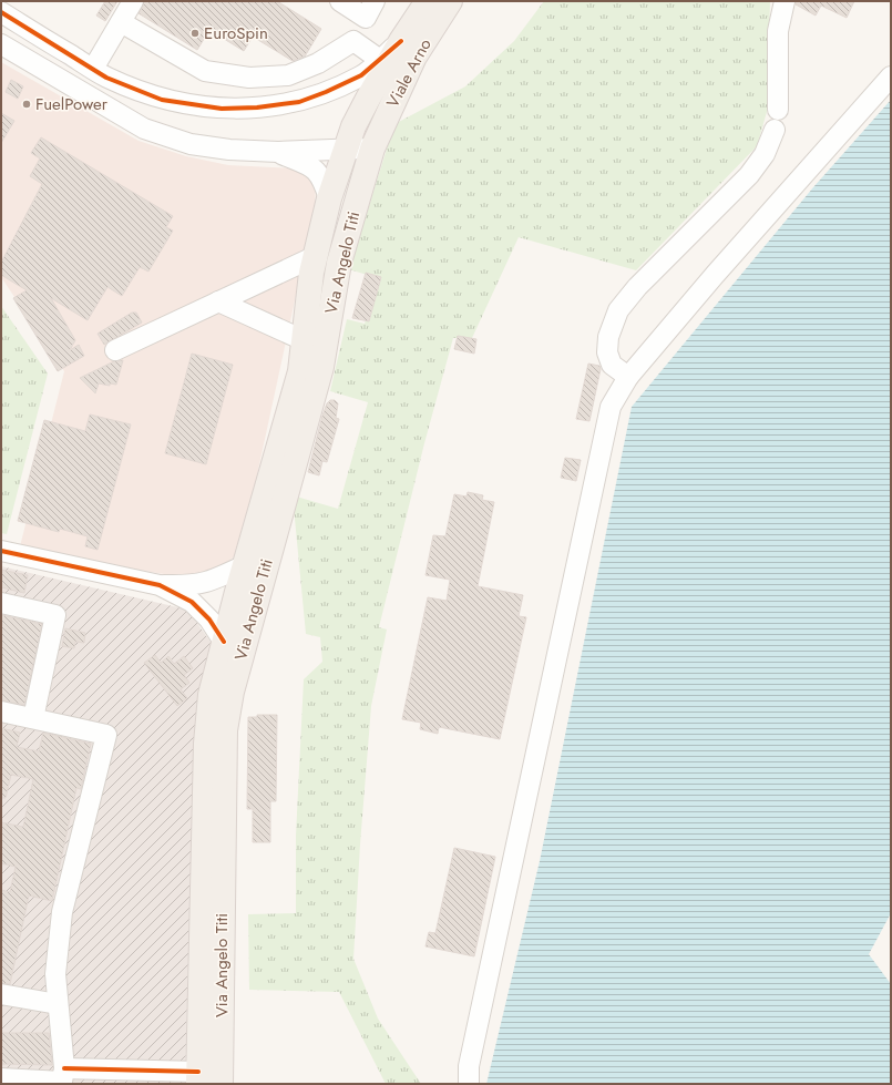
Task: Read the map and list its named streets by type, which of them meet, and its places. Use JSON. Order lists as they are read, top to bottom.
{
  "streets": {
    "main road": ["Viale Arno", "Via Angelo Titi"]
  },
  "crossings": [
    ["Viale Arno", "Via Angelo Titi"]
  ],
  "places": ["EuroSpin", "FuelPower"]
}
